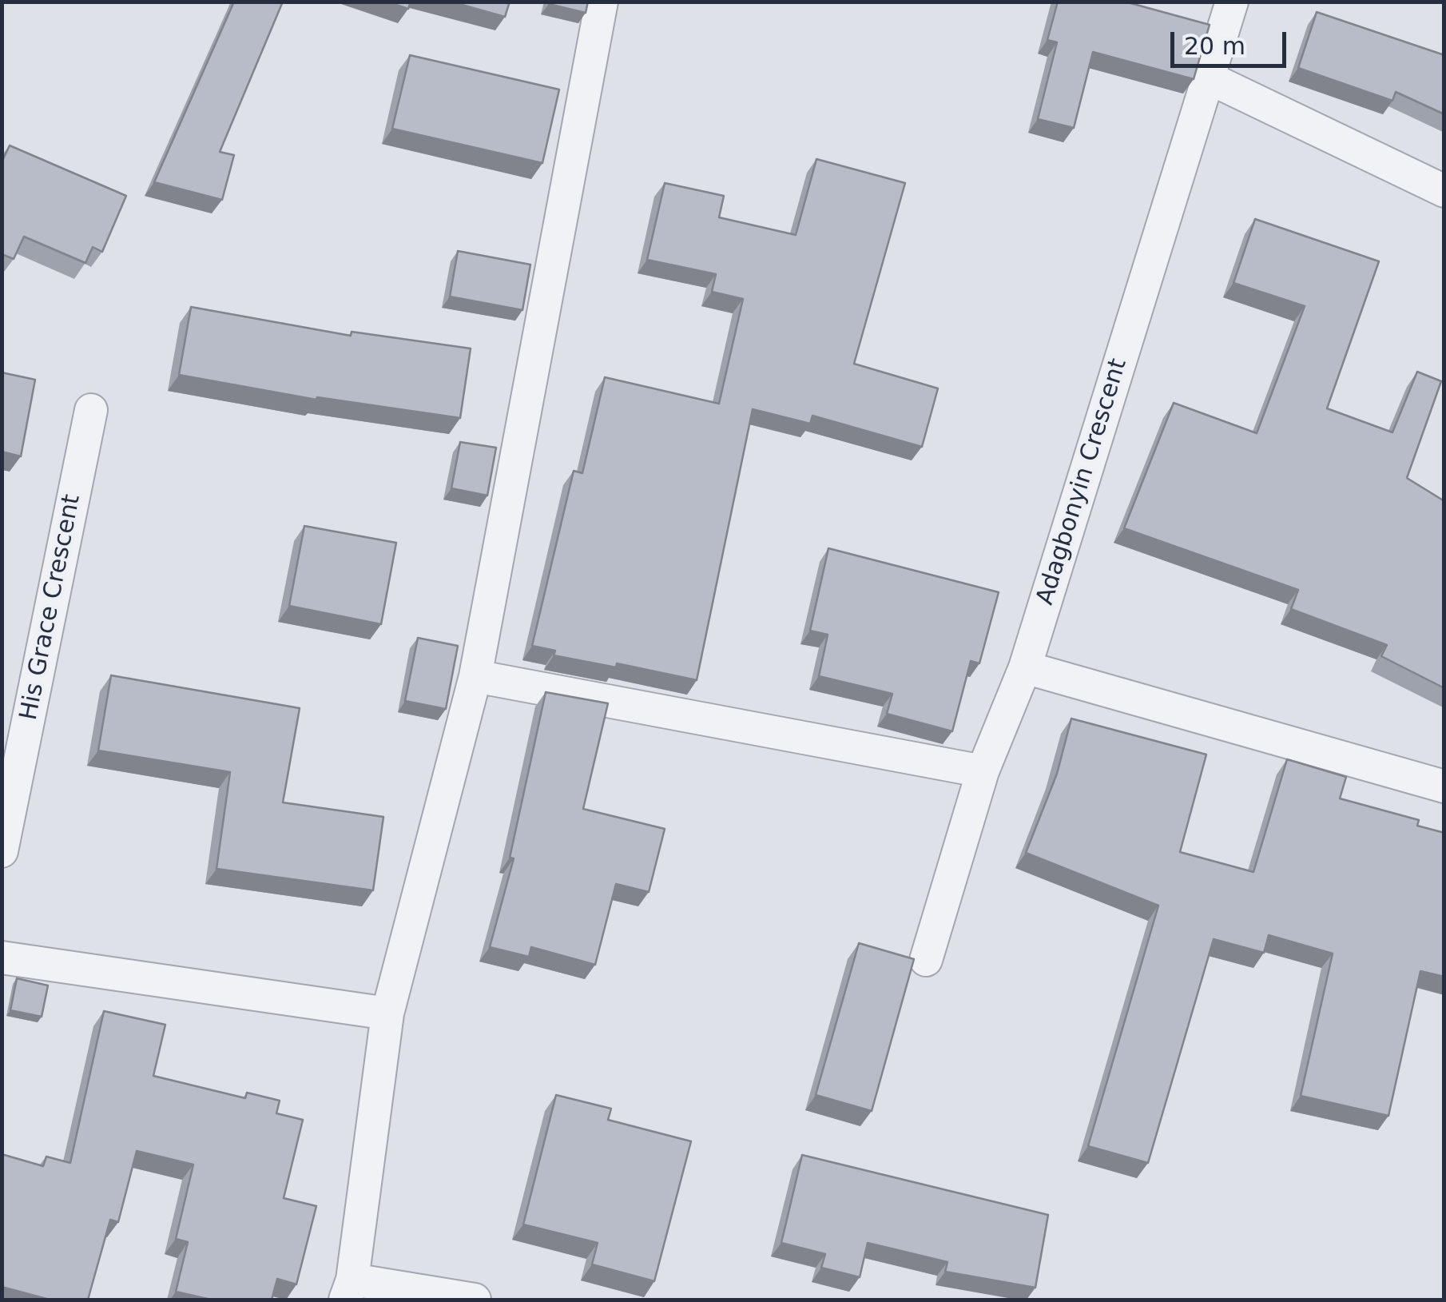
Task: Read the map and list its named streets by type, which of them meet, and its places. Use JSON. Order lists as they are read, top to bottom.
{
  "streets": {
    "street": ["Adagbonyin Crescent", "His Grace Crescent"]
  },
  "scale_bar": "20 m"
}
